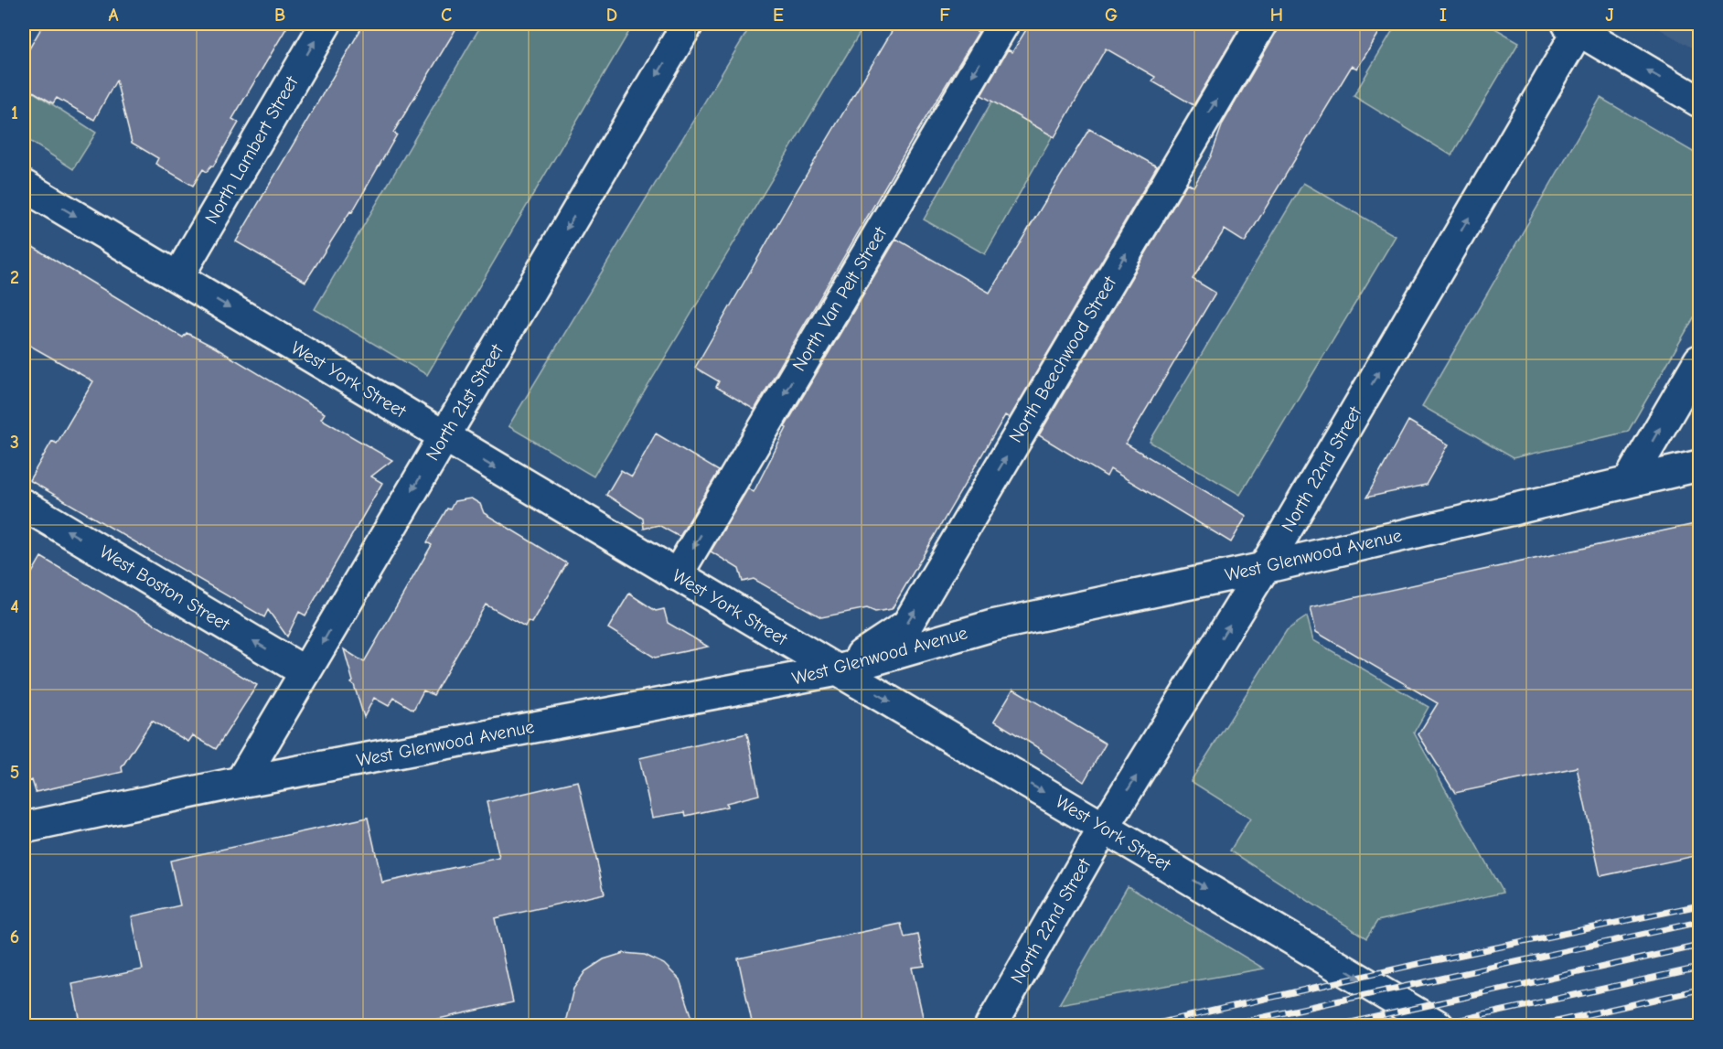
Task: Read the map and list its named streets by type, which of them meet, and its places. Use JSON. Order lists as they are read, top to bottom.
{
  "streets": {
    "street": [
      "North Lambert Street",
      "North Van Pelt Street",
      "North Beechwood Street",
      "West York Street",
      "North 21st Street",
      "North 22nd Street",
      "West Glenwood Avenue",
      "West Boston Street"
    ]
  },
  "crossings": [
    ["North Lambert Street", "West York Street"],
    ["North Van Pelt Street", "West York Street"],
    ["North Beechwood Street", "West York Street"],
    ["North Beechwood Street", "West Glenwood Avenue"],
    ["West York Street", "North 21st Street"],
    ["West York Street", "North 22nd Street"],
    ["West York Street", "West Glenwood Avenue"],
    ["North 21st Street", "West Glenwood Avenue"],
    ["North 21st Street", "West Boston Street"],
    ["North 22nd Street", "West Glenwood Avenue"]
  ],
  "one_way": [
    "North Lambert Street",
    "North Van Pelt Street",
    "North Beechwood Street",
    "West York Street",
    "North 21st Street",
    "North 22nd Street",
    "West Boston Street"
  ],
  "grid": {
    "columns": [
      "A",
      "B",
      "C",
      "D",
      "E",
      "F",
      "G",
      "H",
      "I",
      "J"
    ],
    "rows": [
      "1",
      "2",
      "3",
      "4",
      "5",
      "6"
    ]
  }
}
